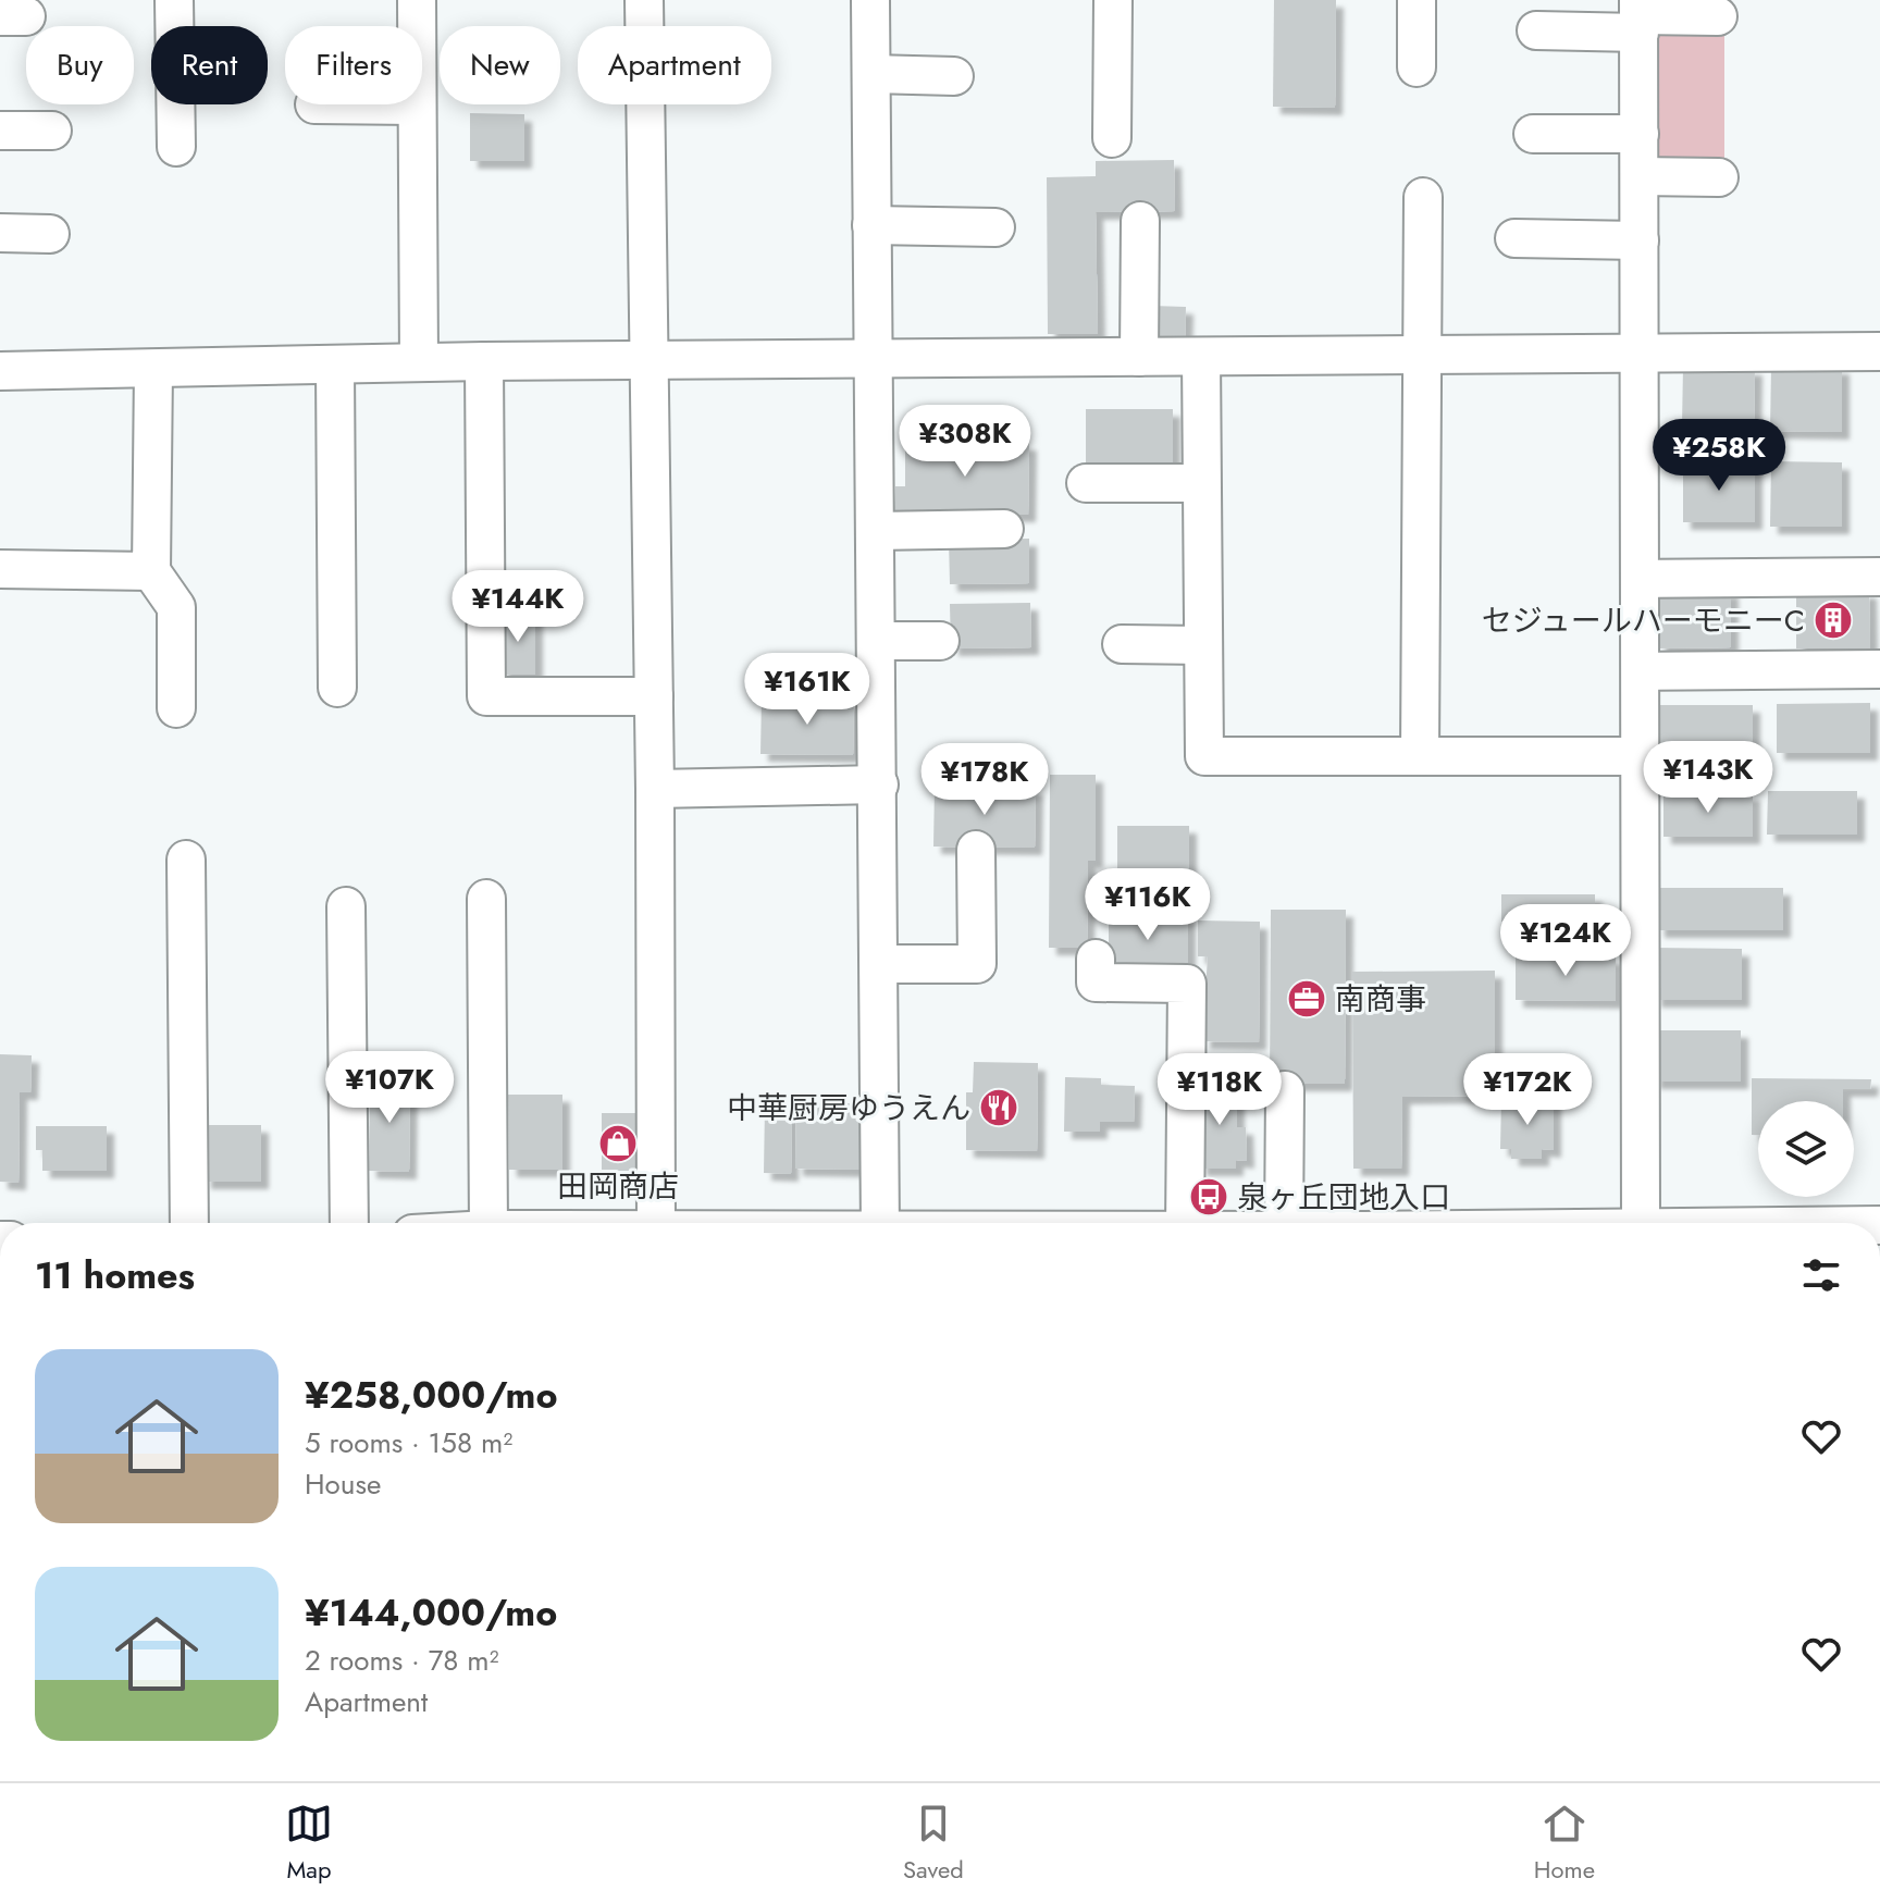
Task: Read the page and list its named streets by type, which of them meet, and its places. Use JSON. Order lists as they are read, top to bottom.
{
  "places": {
    "building": ["セジュールハーモニーC"],
    "office": ["南商事"],
    "restaurant": ["中華厨房ゆうえん"],
    "shop": ["田岡商店"],
    "bus stop": ["泉ヶ丘団地入口"]
  },
  "page": {
    "chip": [
      "Buy",
      "Rent",
      "Filters",
      "New",
      "Apartment"
    ],
    "price": [
      "¥308K",
      "¥258K",
      "¥144K",
      "¥161K",
      "¥143K",
      "¥178K",
      "¥116K",
      "¥124K",
      "¥107K",
      "¥118K",
      "¥172K"
    ],
    "heading": "11 homes",
    "list": [
      {
        "name": "¥258,000/mo",
        "note": "5 rooms · 158 m² · House"
      },
      {
        "name": "¥144,000/mo",
        "note": "2 rooms · 78 m² · Apartment"
      }
    ],
    "tabs": ["Map", "Saved", "Home"]
  }
}
